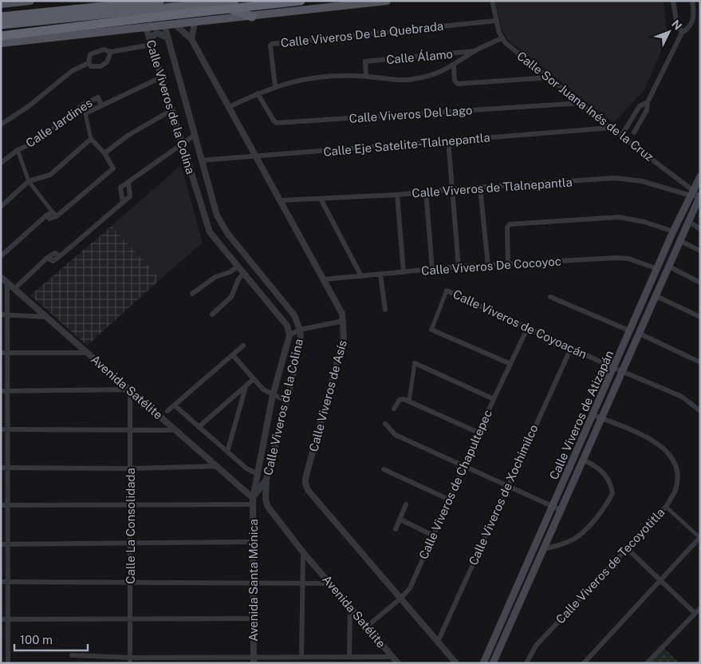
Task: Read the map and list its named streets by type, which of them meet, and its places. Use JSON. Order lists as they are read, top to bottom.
{
  "streets": {
    "main road": ["Calle Viveros de Atizapán"],
    "street": [
      "Calle Viveros De La Quebrada",
      "Calle Álamo",
      "Calle Sor Juana Inés de la Cruz",
      "Calle Viveros de la Colina",
      "Calle Viveros Del Lago",
      "Calle Jardines",
      "Calle Eje Satelite-Tlalnepantla",
      "Calle Viveros de Tlalnepantla",
      "Calle Viveros De Cocoyoc",
      "Calle Viveros de Coyoacán",
      "Avenida Satélite",
      "Calle Viveros de Asís",
      "Calle Viveros de Chapultepec",
      "Calle Viveros de Xochimilco",
      "Calle La Consolidada",
      "Calle Viveros de Tecoyotitla",
      "Avenida Santa Mónica"
    ]
  },
  "crossings": [
    ["Calle Sor Juana Inés de la Cruz", "Calle Viveros Del Lago"],
    ["Calle Sor Juana Inés de la Cruz", "Calle Eje Satelite-Tlalnepantla"],
    ["Calle Sor Juana Inés de la Cruz", "Calle Viveros de Tlalnepantla"],
    ["Calle Sor Juana Inés de la Cruz", "Calle Viveros de Atizapán"],
    ["Calle Viveros de la Colina", "Calle Jardines"],
    ["Calle Viveros de la Colina", "Calle Eje Satelite-Tlalnepantla"],
    ["Calle Viveros de la Colina", "Avenida Satélite"],
    ["Calle Viveros de la Colina", "Avenida Santa Mónica"],
    ["Calle Eje Satelite-Tlalnepantla", "Calle Viveros de Asís"],
    ["Calle Viveros de Tlalnepantla", "Calle Viveros de Asís"],
    ["Calle Viveros de Tlalnepantla", "Calle Viveros de Atizapán"],
    ["Calle Viveros De Cocoyoc", "Calle Viveros de Asís"],
    ["Calle Viveros De Cocoyoc", "Calle Viveros de Atizapán"],
    ["Calle Viveros de Coyoacán", "Calle Viveros de Atizapán"],
    ["Calle Viveros de Coyoacán", "Calle Viveros de Chapultepec"],
    ["Calle Viveros de Coyoacán", "Calle Viveros de Xochimilco"],
    ["Avenida Satélite", "Calle Viveros de Chapultepec"],
    ["Avenida Satélite", "Calle La Consolidada"],
    ["Avenida Satélite", "Avenida Santa Mónica"],
    ["Calle Viveros de Asís", "Calle Viveros de Chapultepec"],
    ["Calle Viveros de Asís", "Calle Viveros de Xochimilco"],
    ["Calle Viveros de Atizapán", "Calle Viveros de Tecoyotitla"]
  ],
  "scale_bar": "100 m",
  "north": "top right"
}
